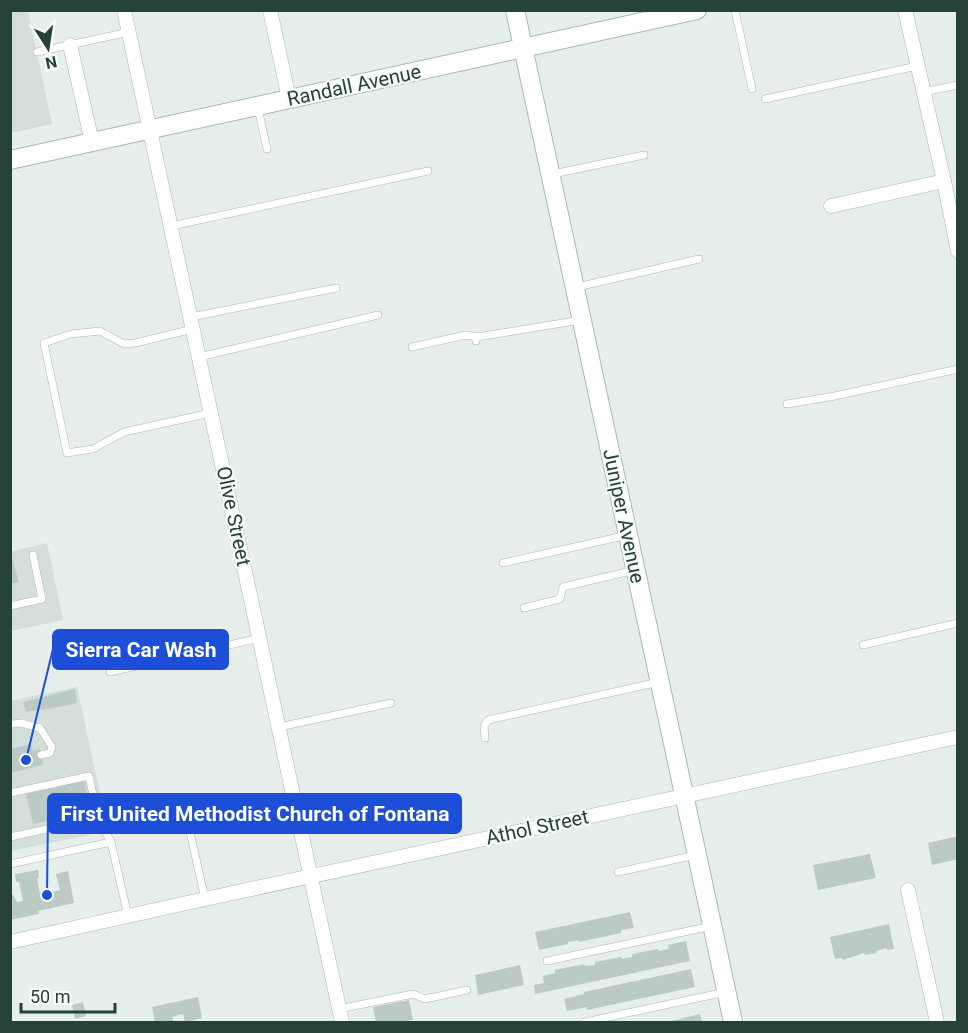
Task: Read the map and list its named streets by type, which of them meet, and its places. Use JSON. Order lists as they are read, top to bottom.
{
  "streets": {
    "street": [
      "Randall Avenue",
      "Olive Street",
      "Juniper Avenue",
      "Athol Street"
    ]
  },
  "crossings": [
    ["Randall Avenue", "Olive Street"],
    ["Randall Avenue", "Juniper Avenue"],
    ["Olive Street", "Athol Street"],
    ["Juniper Avenue", "Athol Street"]
  ],
  "places": ["Sierra Car Wash", "First United Methodist Church of Fontana"],
  "scale_bar": "50 m",
  "north": "bottom"
}
